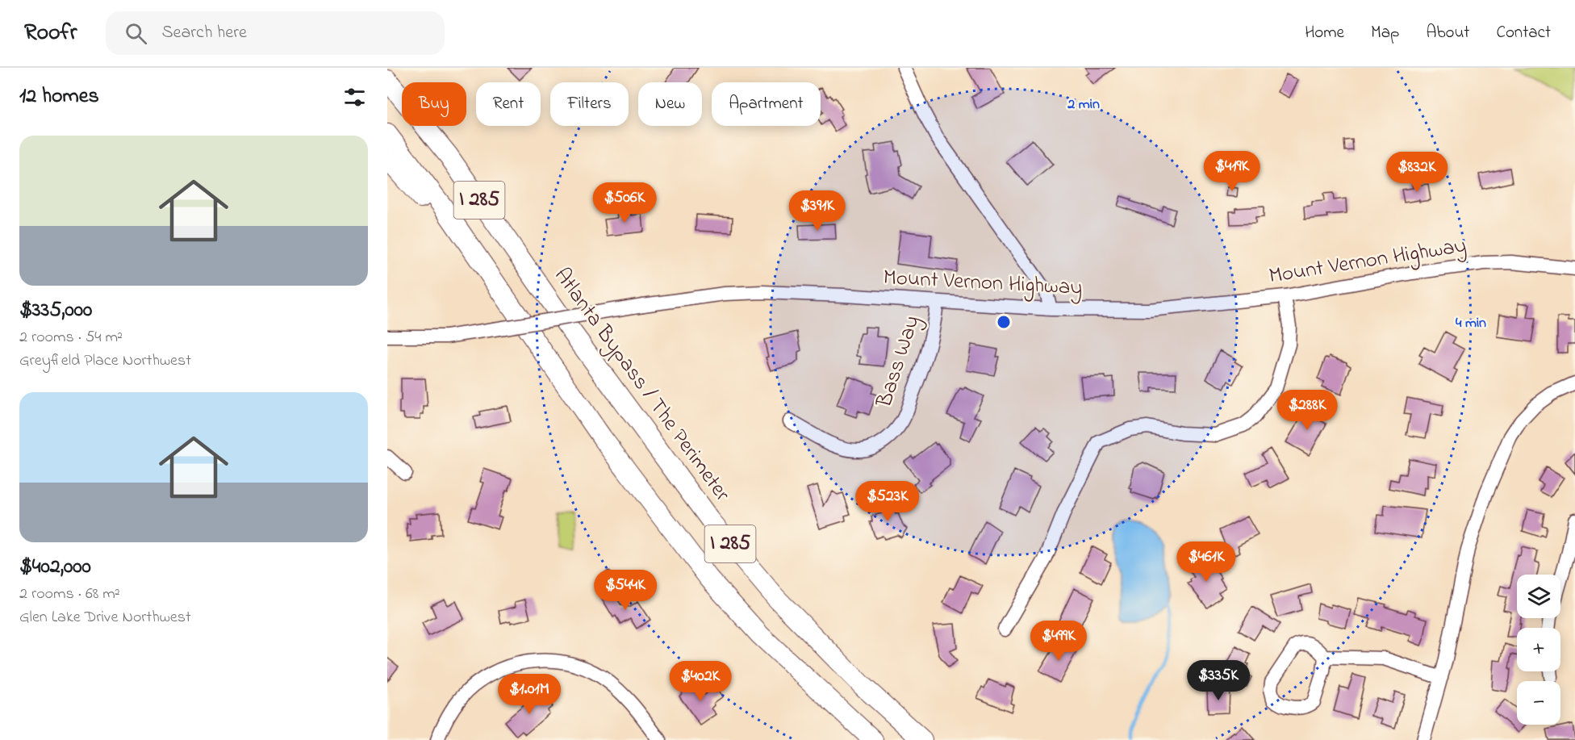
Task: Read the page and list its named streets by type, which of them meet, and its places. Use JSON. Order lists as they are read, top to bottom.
{
  "streets": {
    "highway": ["I 285", "Atlanta Bypass / The Perimeter"],
    "street": ["Mount Vernon Highway", "Bass Way"]
  },
  "crossings": [
    ["Mount Vernon Highway", "Bass Way"]
  ],
  "page": {
    "header": "Roofr",
    "search": "Search here",
    "nav": [
      "Home",
      "Map",
      "About",
      "Contact"
    ],
    "heading": "12 homes",
    "chip": [
      "Buy",
      "Rent",
      "Filters",
      "New",
      "Apartment"
    ],
    "list": [
      {
        "name": "$335,000",
        "note": "2 rooms · 54 m² · Greyfield Place Northwest"
      },
      {
        "name": "$402,000",
        "note": "2 rooms · 68 m² · Glen Lake Drive Northwest"
      }
    ],
    "price": [
      "$419K",
      "$832K",
      "$506K",
      "$391K",
      "$288K",
      "$523K",
      "$461K",
      "$544K",
      "$499K",
      "$335K",
      "$402K",
      "$1.01M"
    ],
    "map_buttons": ["+", "−"]
  },
  "rings": ["2 min", "4 min"]
}
